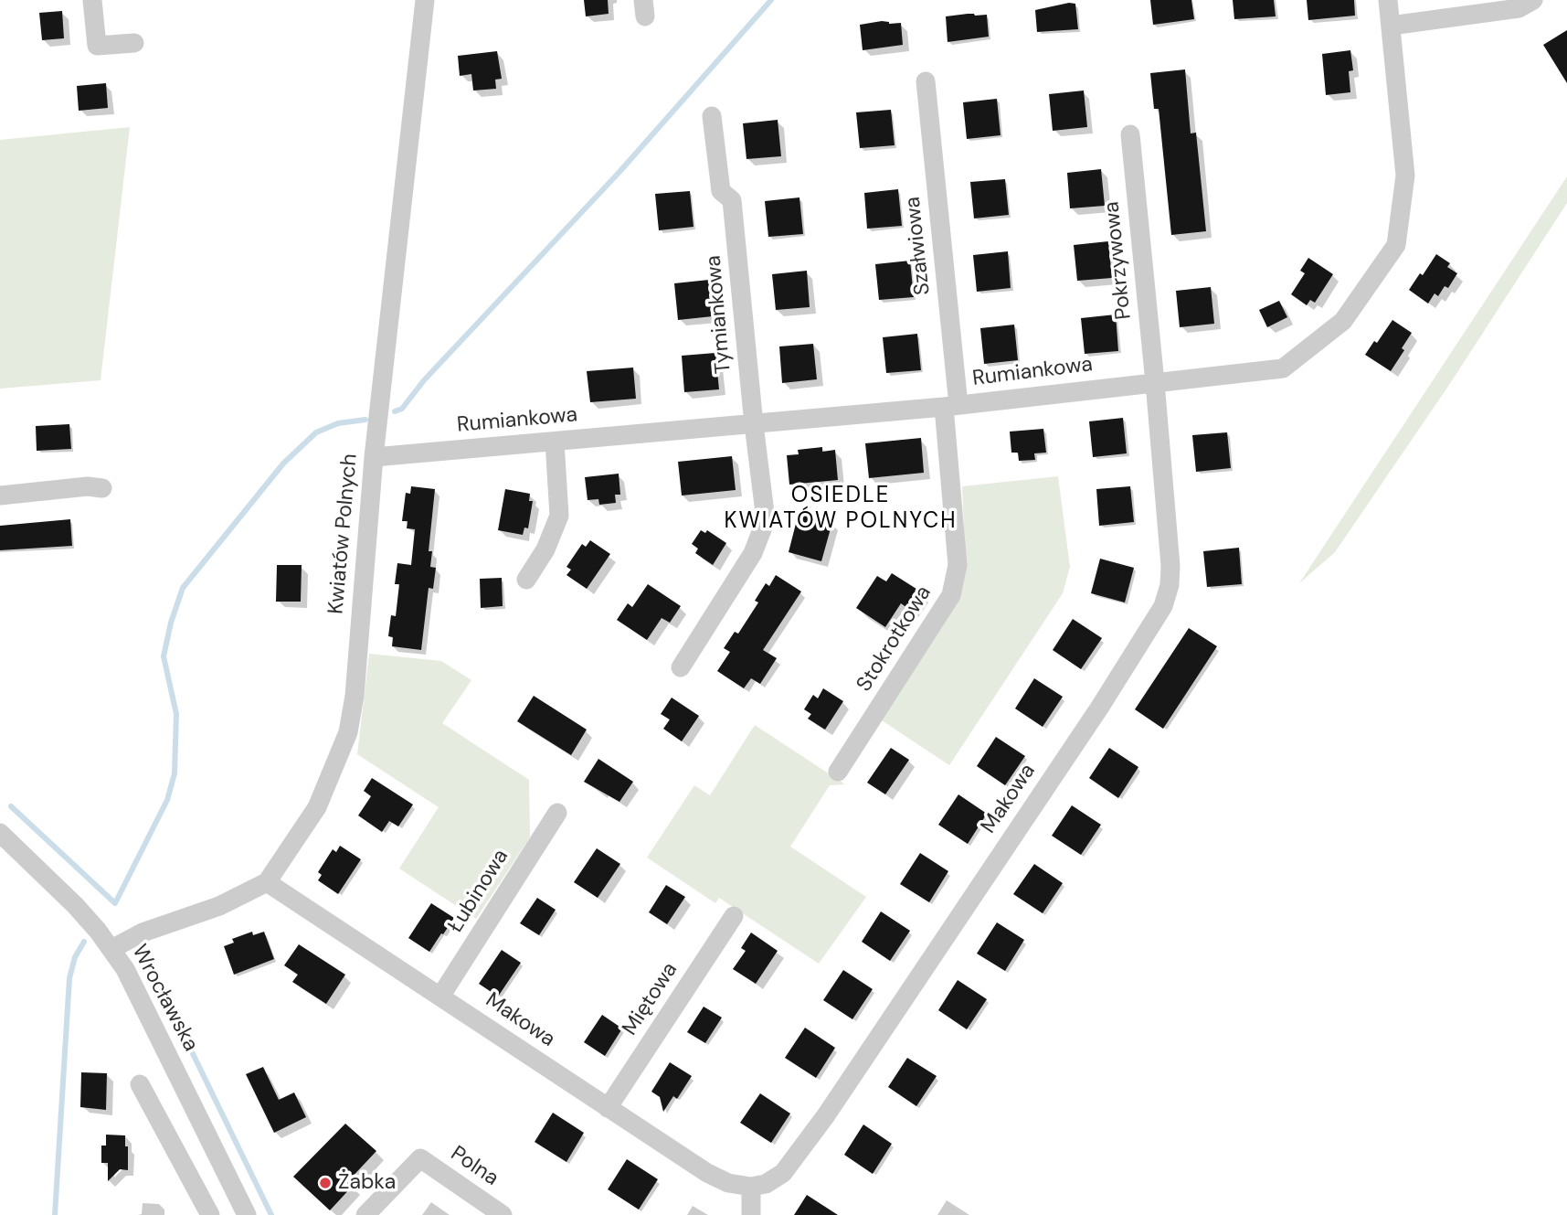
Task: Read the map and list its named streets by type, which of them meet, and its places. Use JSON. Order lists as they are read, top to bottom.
{
  "streets": {
    "street": [
      "Szałwiowa",
      "Pokrzywowa",
      "Tymiankowa",
      "Rumiankowa",
      "Kwiatów Polnych",
      "Stokrotkowa",
      "Makowa",
      "Łubinowa",
      "Wrocławska",
      "Miętowa",
      "Polna"
    ]
  },
  "crossings": [
    ["Szałwiowa", "Rumiankowa"],
    ["Szałwiowa", "Stokrotkowa"],
    ["Pokrzywowa", "Rumiankowa"],
    ["Pokrzywowa", "Makowa"],
    ["Tymiankowa", "Rumiankowa"],
    ["Rumiankowa", "Kwiatów Polnych"],
    ["Rumiankowa", "Stokrotkowa"],
    ["Rumiankowa", "Makowa"],
    ["Kwiatów Polnych", "Makowa"],
    ["Kwiatów Polnych", "Wrocławska"],
    ["Makowa", "Łubinowa"],
    ["Makowa", "Miętowa"]
  ],
  "districts": ["OSIEDLE KWIATÓW POLNYCH"],
  "places": ["Żabka"]
}
